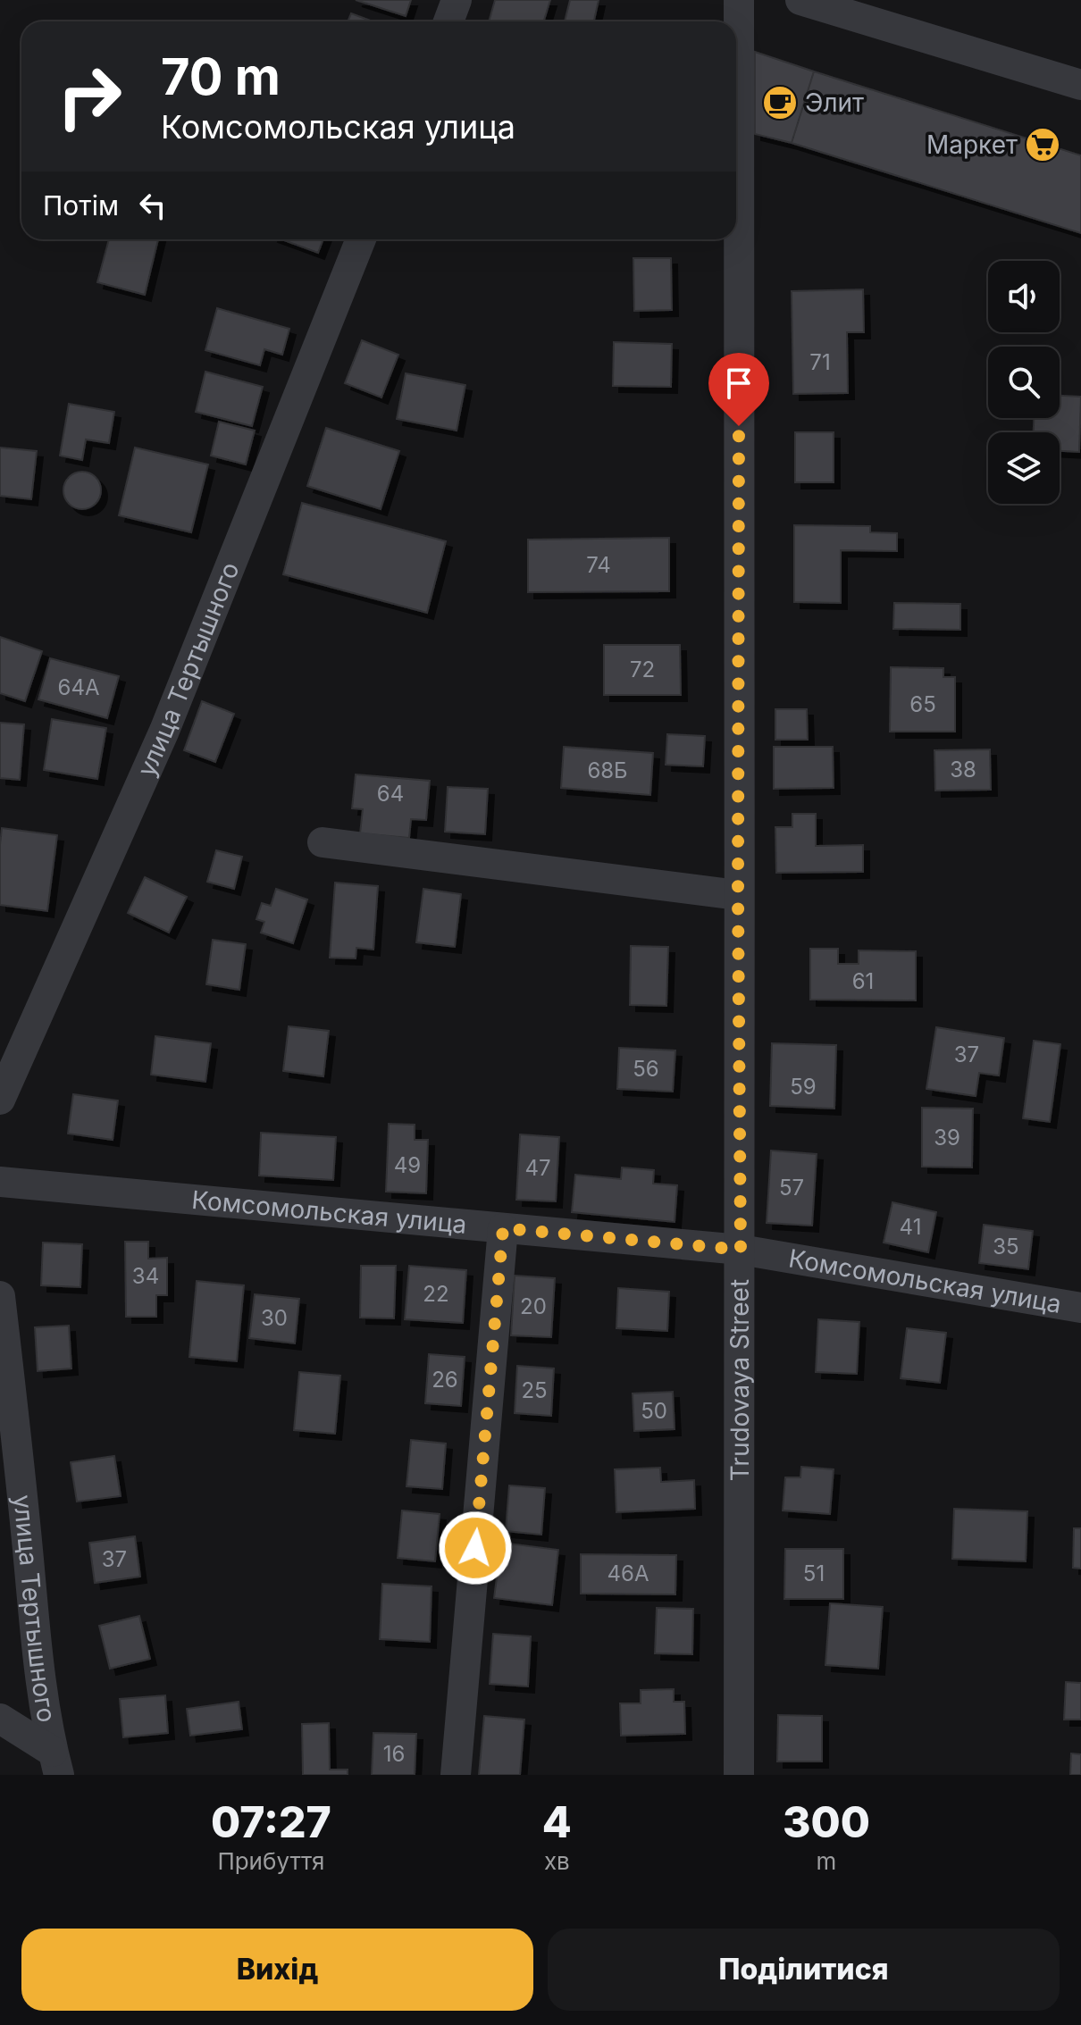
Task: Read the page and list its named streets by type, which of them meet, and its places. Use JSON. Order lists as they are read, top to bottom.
{
  "streets": {
    "street": ["улица Тертышного", "Комсомольская улица", "Trudovaya Street"]
  },
  "crossings": [
    ["Комсомольская улица", "Trudovaya Street"]
  ],
  "places": {
    "cafe": ["Элит"],
    "supermarket": ["Маркет"]
  },
  "house_numbers": [
    "71",
    "74",
    "72",
    "64А",
    "65",
    "38",
    "68Б",
    "64",
    "61",
    "37",
    "56",
    "59",
    "39",
    "49",
    "47",
    "57",
    "41",
    "35",
    "34",
    "22",
    "20",
    "30",
    "26",
    "25",
    "50",
    "37",
    "46А",
    "51",
    "16"
  ],
  "page": {
    "turn": ["70 m", "Комсомольская улица"],
    "then": "Потім",
    "eta": [
      "07:27",
      "Прибуття",
      "4",
      "хв",
      "300",
      "m"
    ],
    "buttons": ["Вихід", "Поділитися"]
  }
}
